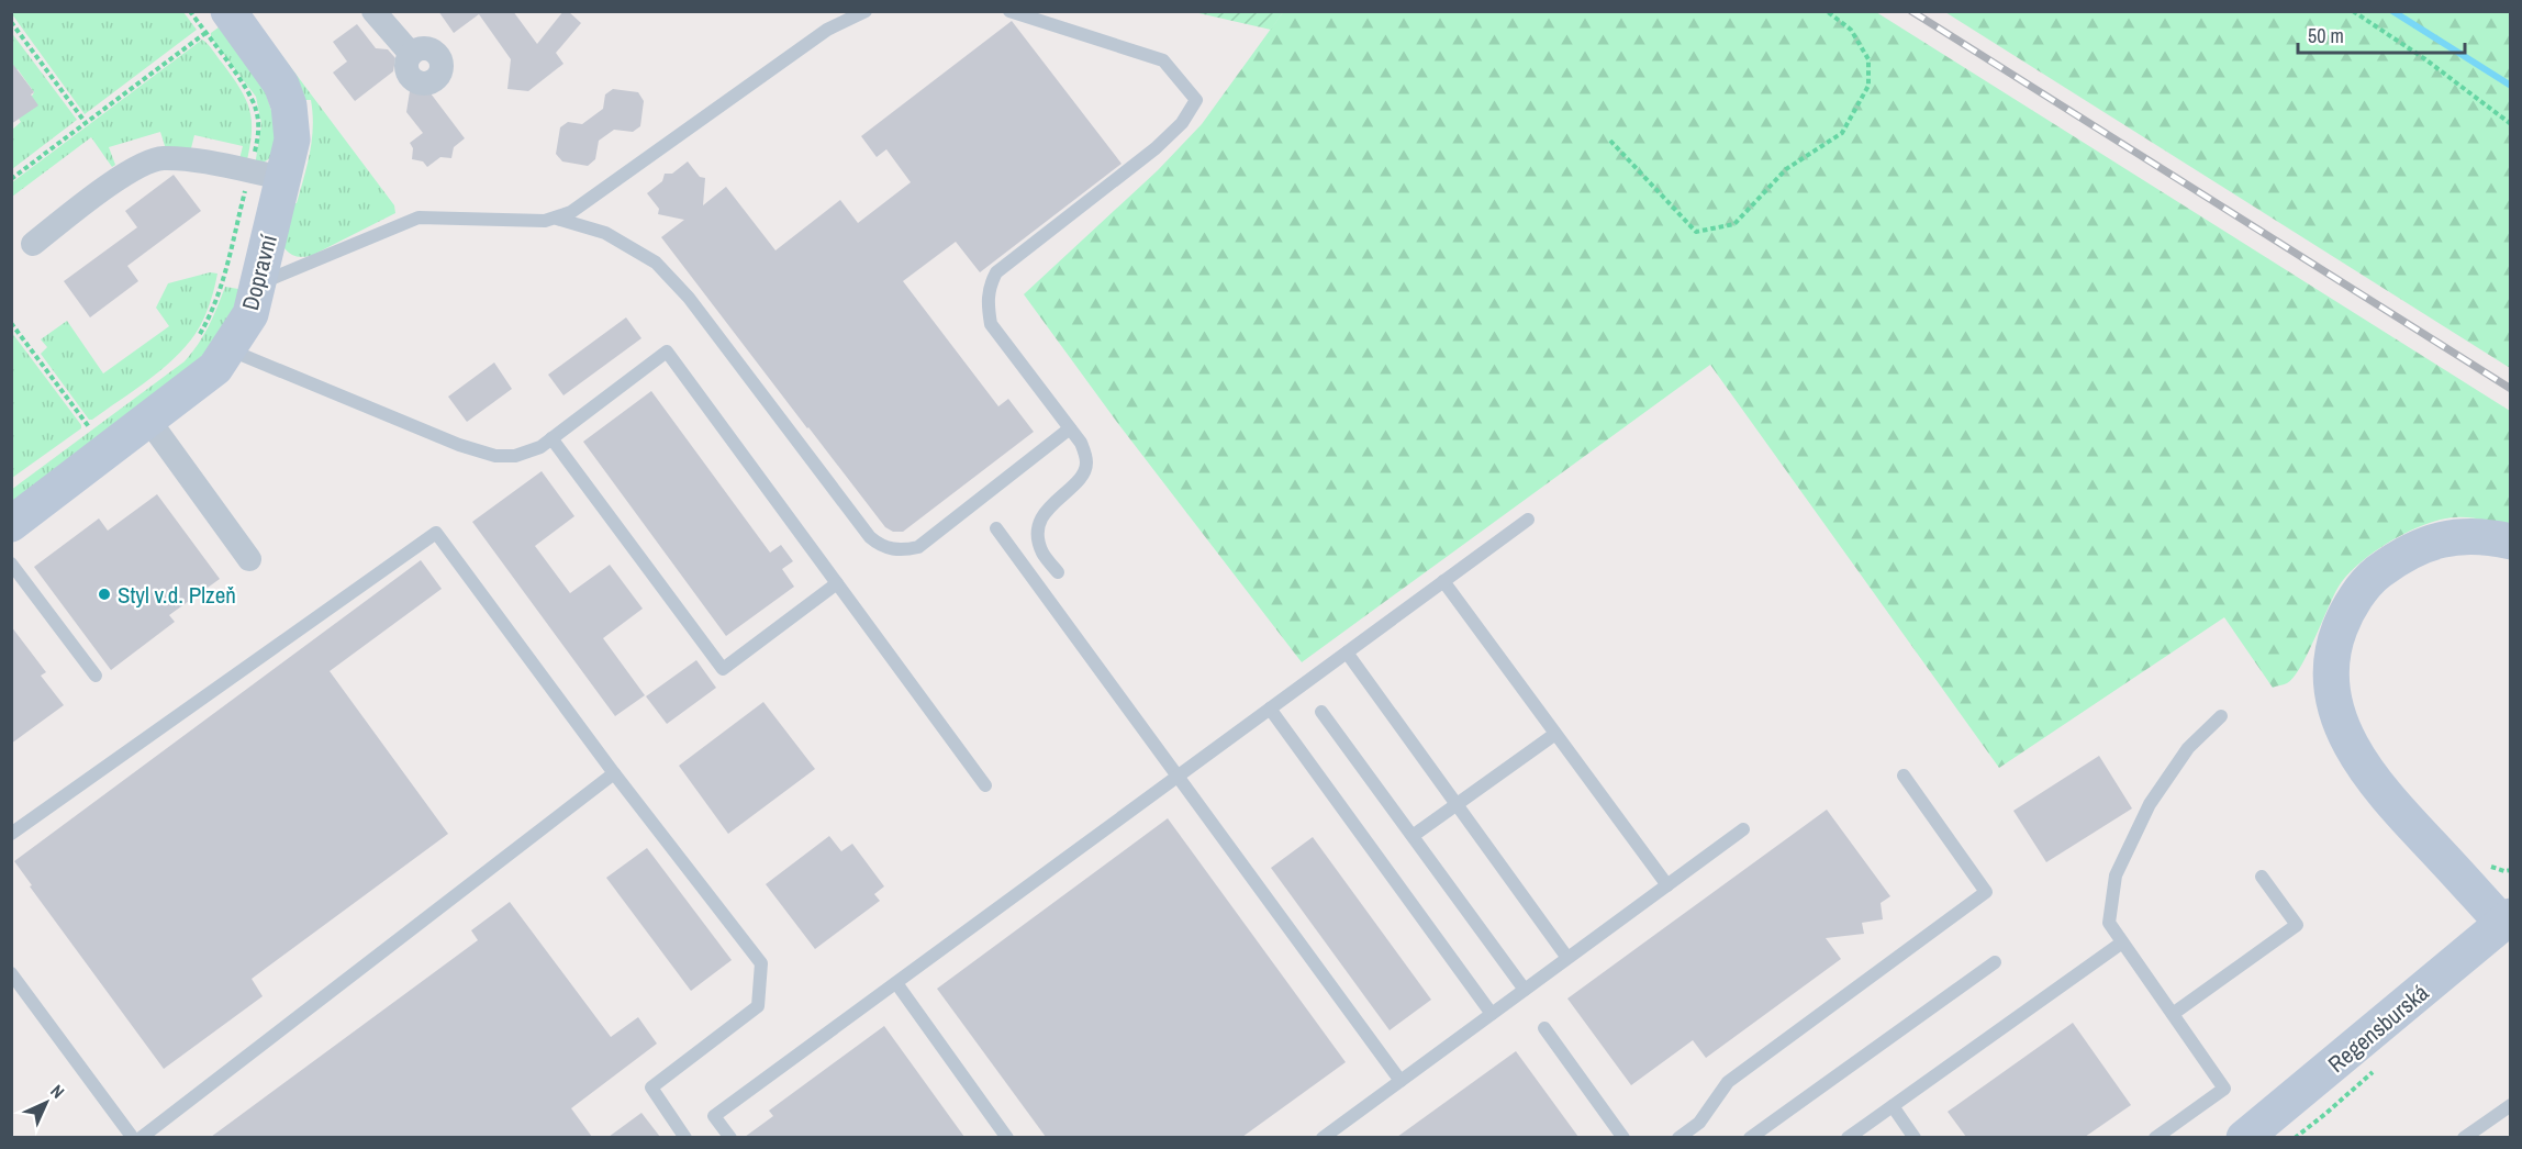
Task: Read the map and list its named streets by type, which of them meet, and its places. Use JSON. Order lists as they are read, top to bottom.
{
  "streets": {
    "main road": ["Dopravní", "Regensburská"]
  },
  "places": ["Styl v.d. Plzeň"],
  "scale_bar": "50 m",
  "north": "top right"
}
